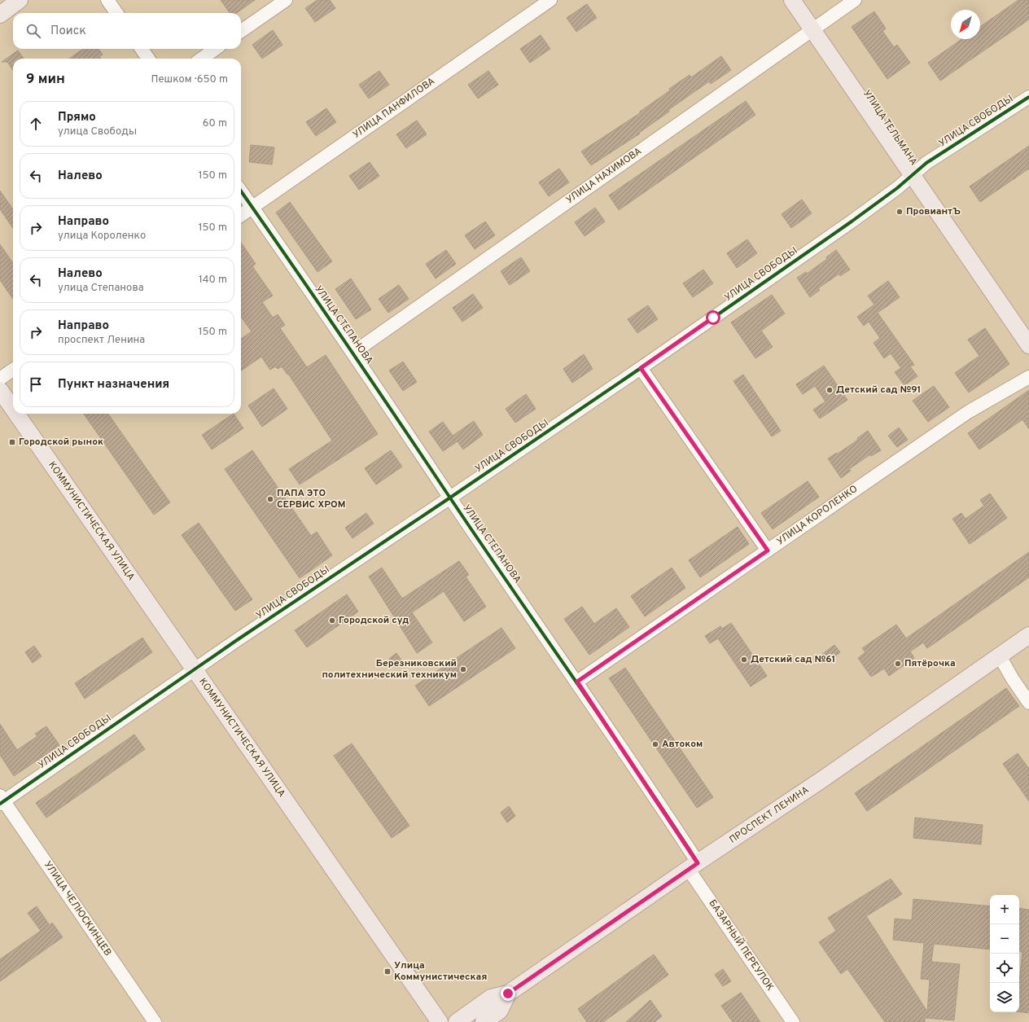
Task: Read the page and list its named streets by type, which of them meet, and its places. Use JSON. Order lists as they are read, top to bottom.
{
  "streets": {
    "main road": ["УЛИЦА ТЕЛЬМАНА", "КОММУНИСТИЧЕСКАЯ УЛИЦА", "ПРОСПЕКТ ЛЕНИНА"],
    "street": [
      "УЛИЦА ПАНФИЛОВА",
      "УЛИЦА СВОБОДЫ",
      "УЛИЦА НАХИМОВА",
      "УЛИЦА СТЕПАНОВА",
      "УЛИЦА КОРОЛЕНКО",
      "УЛИЦА ЧЕЛЮСКИНЦЕВ",
      "БАЗАРНЫЙ ПЕРЕУЛОК"
    ]
  },
  "crossings": [
    ["УЛИЦА ПАНФИЛОВА", "УЛИЦА СТЕПАНОВА"],
    ["УЛИЦА СВОБОДЫ", "УЛИЦА ТЕЛЬМАНА"],
    ["УЛИЦА СВОБОДЫ", "УЛИЦА СТЕПАНОВА"],
    ["УЛИЦА СВОБОДЫ", "КОММУНИСТИЧЕСКАЯ УЛИЦА"],
    ["УЛИЦА СВОБОДЫ", "УЛИЦА ЧЕЛЮСКИНЦЕВ"],
    ["УЛИЦА ТЕЛЬМАНА", "УЛИЦА НАХИМОВА"],
    ["УЛИЦА НАХИМОВА", "УЛИЦА СТЕПАНОВА"],
    ["УЛИЦА СТЕПАНОВА", "УЛИЦА КОРОЛЕНКО"],
    ["УЛИЦА СТЕПАНОВА", "ПРОСПЕКТ ЛЕНИНА"],
    ["УЛИЦА СТЕПАНОВА", "БАЗАРНЫЙ ПЕРЕУЛОК"],
    ["ПРОСПЕКТ ЛЕНИНА", "БАЗАРНЫЙ ПЕРЕУЛОК"]
  ],
  "places": {
    "other": [
      "ПровиантЪ",
      "Детский сад №91",
      "ПАПА ЭТО СЕРВИС ХРОМ",
      "Городской суд",
      "Детский сад №61",
      "Пятёрочка",
      "Березниковский политехнический техникум",
      "Автоком"
    ],
    "transit": ["Городской рынок", "Улица Коммунистическая"]
  },
  "north": "bottom left",
  "page": {
    "search": "Поиск",
    "heading": ["9 мин", "Пешком · 650 m"],
    "list": [
      ["Прямо", "улица Свободы", "60 m"],
      ["Налево", "150 m"],
      ["Направо", "улица Короленко", "150 m"],
      ["Налево", "улица Степанова", "140 m"],
      ["Направо", "проспект Ленина", "150 m"],
      "Пункт назначения"
    ],
    "map_buttons": ["+", "−"]
  }
}
